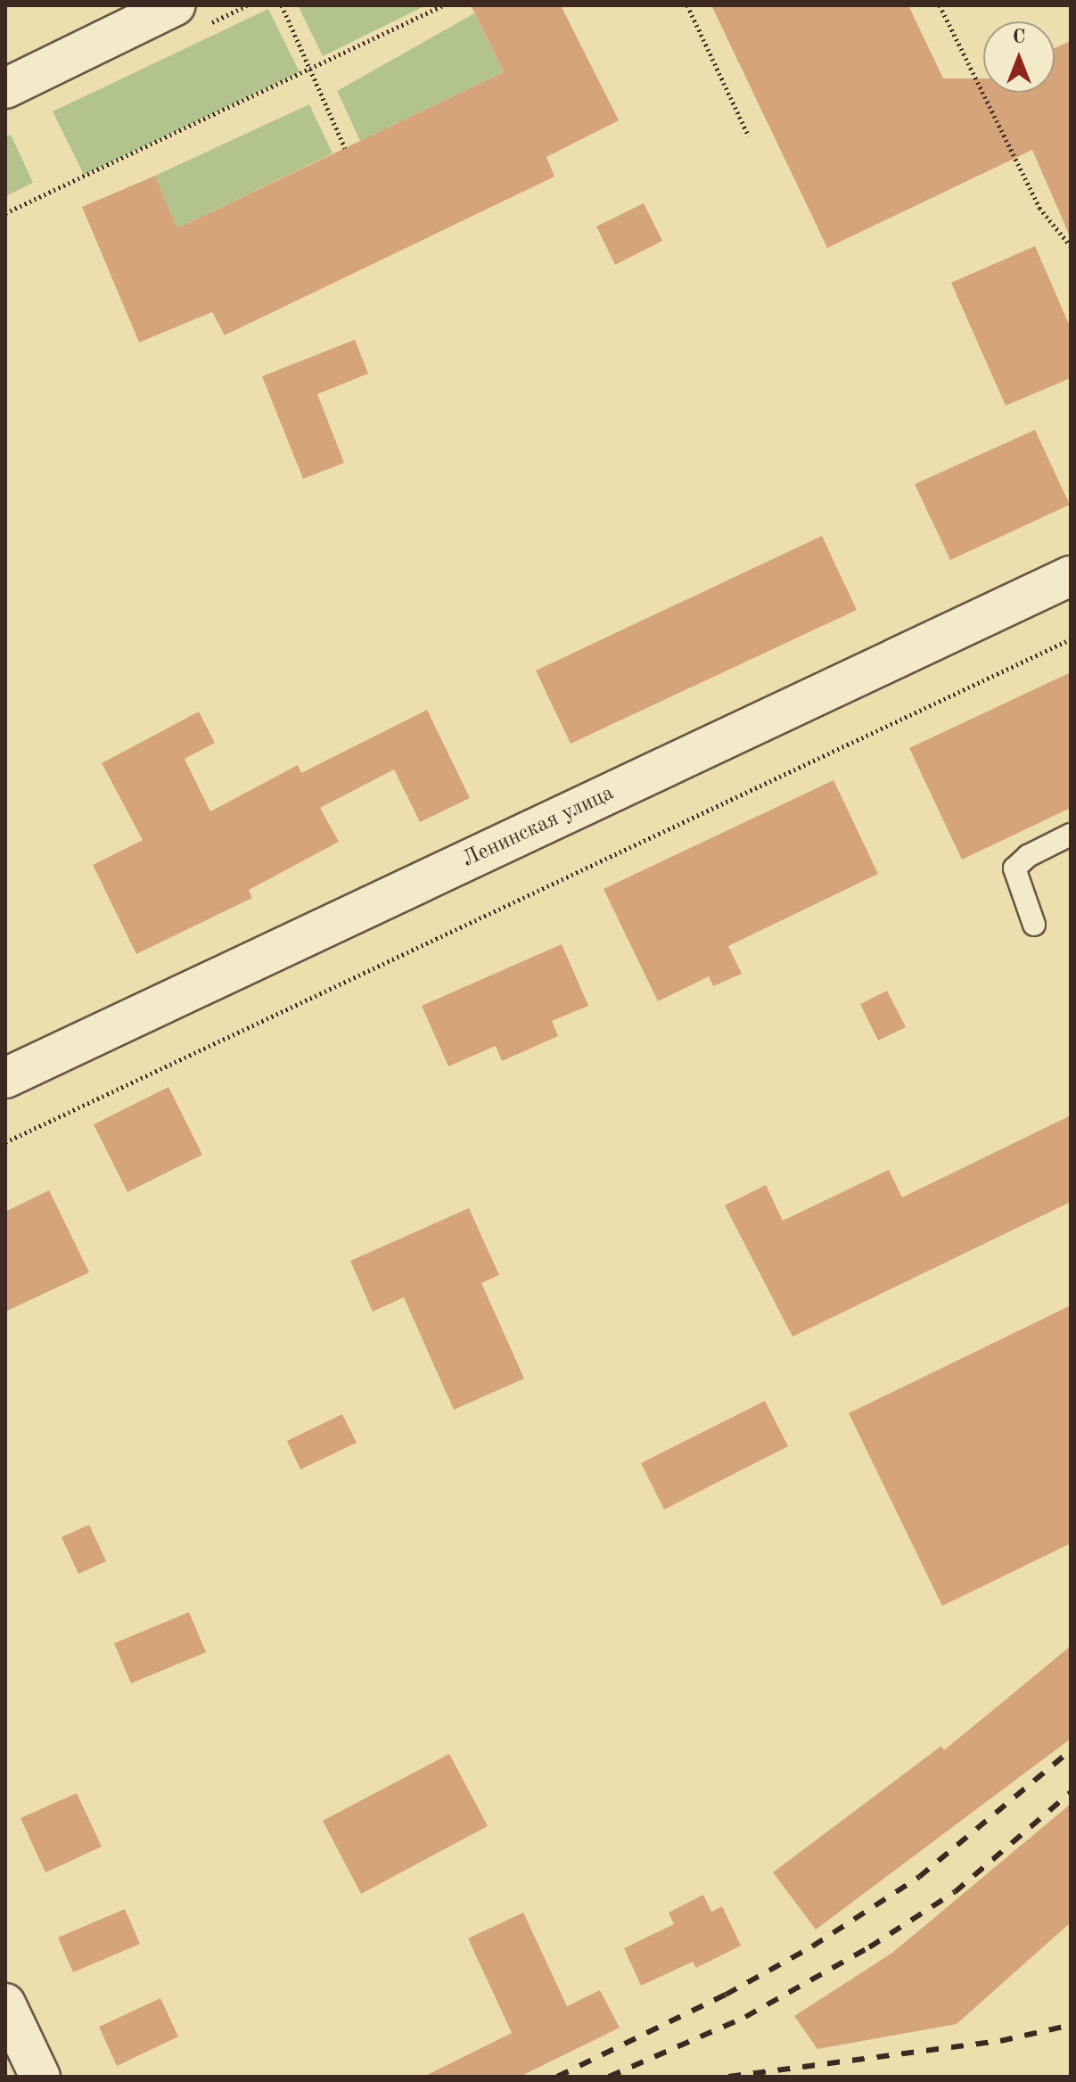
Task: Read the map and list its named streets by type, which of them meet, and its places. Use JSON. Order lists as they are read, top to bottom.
{
  "streets": {
    "main road": ["Ленинская улица"]
  },
  "north": "top"
}
